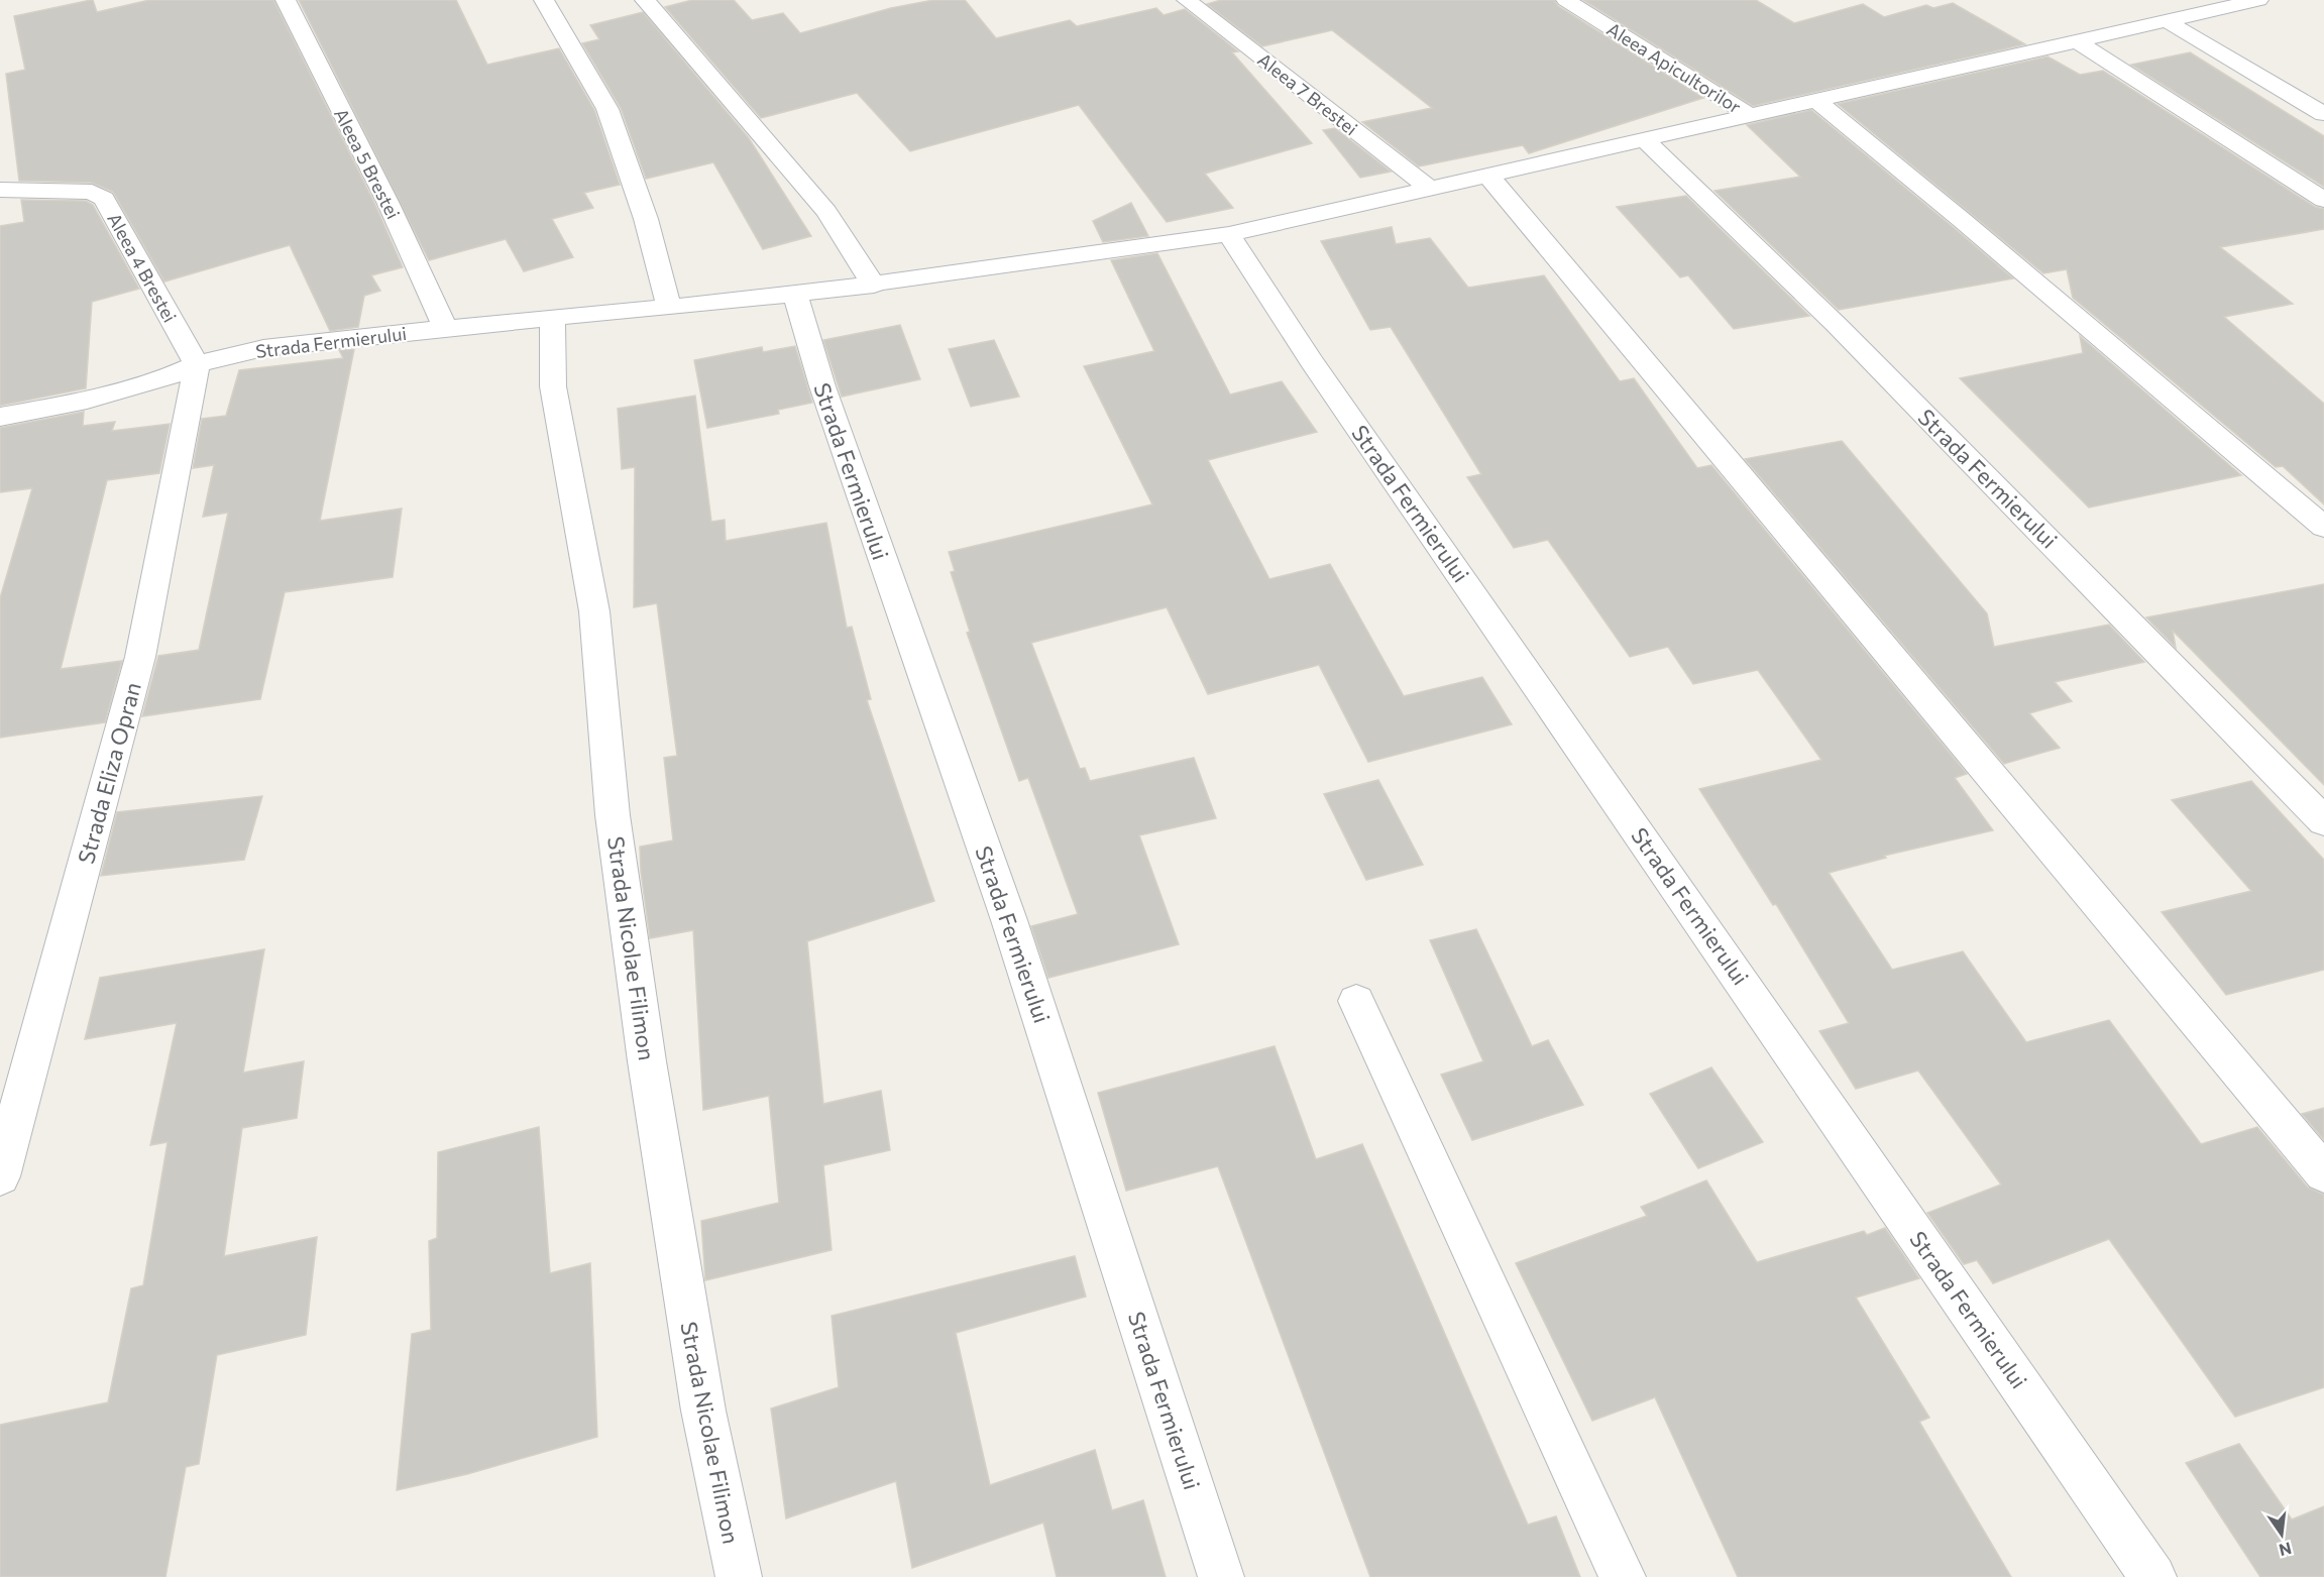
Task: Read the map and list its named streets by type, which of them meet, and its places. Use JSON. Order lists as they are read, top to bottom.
{
  "streets": {
    "street": [
      "Aleea Apicultorilor",
      "Aleea 7 Brestei",
      "Aleea 5 Brestei",
      "Aleea 4 Brestei",
      "Strada Fermierului",
      "Strada Eliza Opran",
      "Strada Nicolae Filimon"
    ]
  },
  "crossings": [
    ["Aleea Apicultorilor", "Strada Fermierului"],
    ["Aleea 7 Brestei", "Strada Fermierului"],
    ["Aleea 5 Brestei", "Strada Fermierului"],
    ["Aleea 4 Brestei", "Strada Fermierului"],
    ["Aleea 4 Brestei", "Strada Eliza Opran"],
    ["Strada Fermierului", "Strada Eliza Opran"],
    ["Strada Fermierului", "Strada Nicolae Filimon"]
  ],
  "north": "bottom"
}
